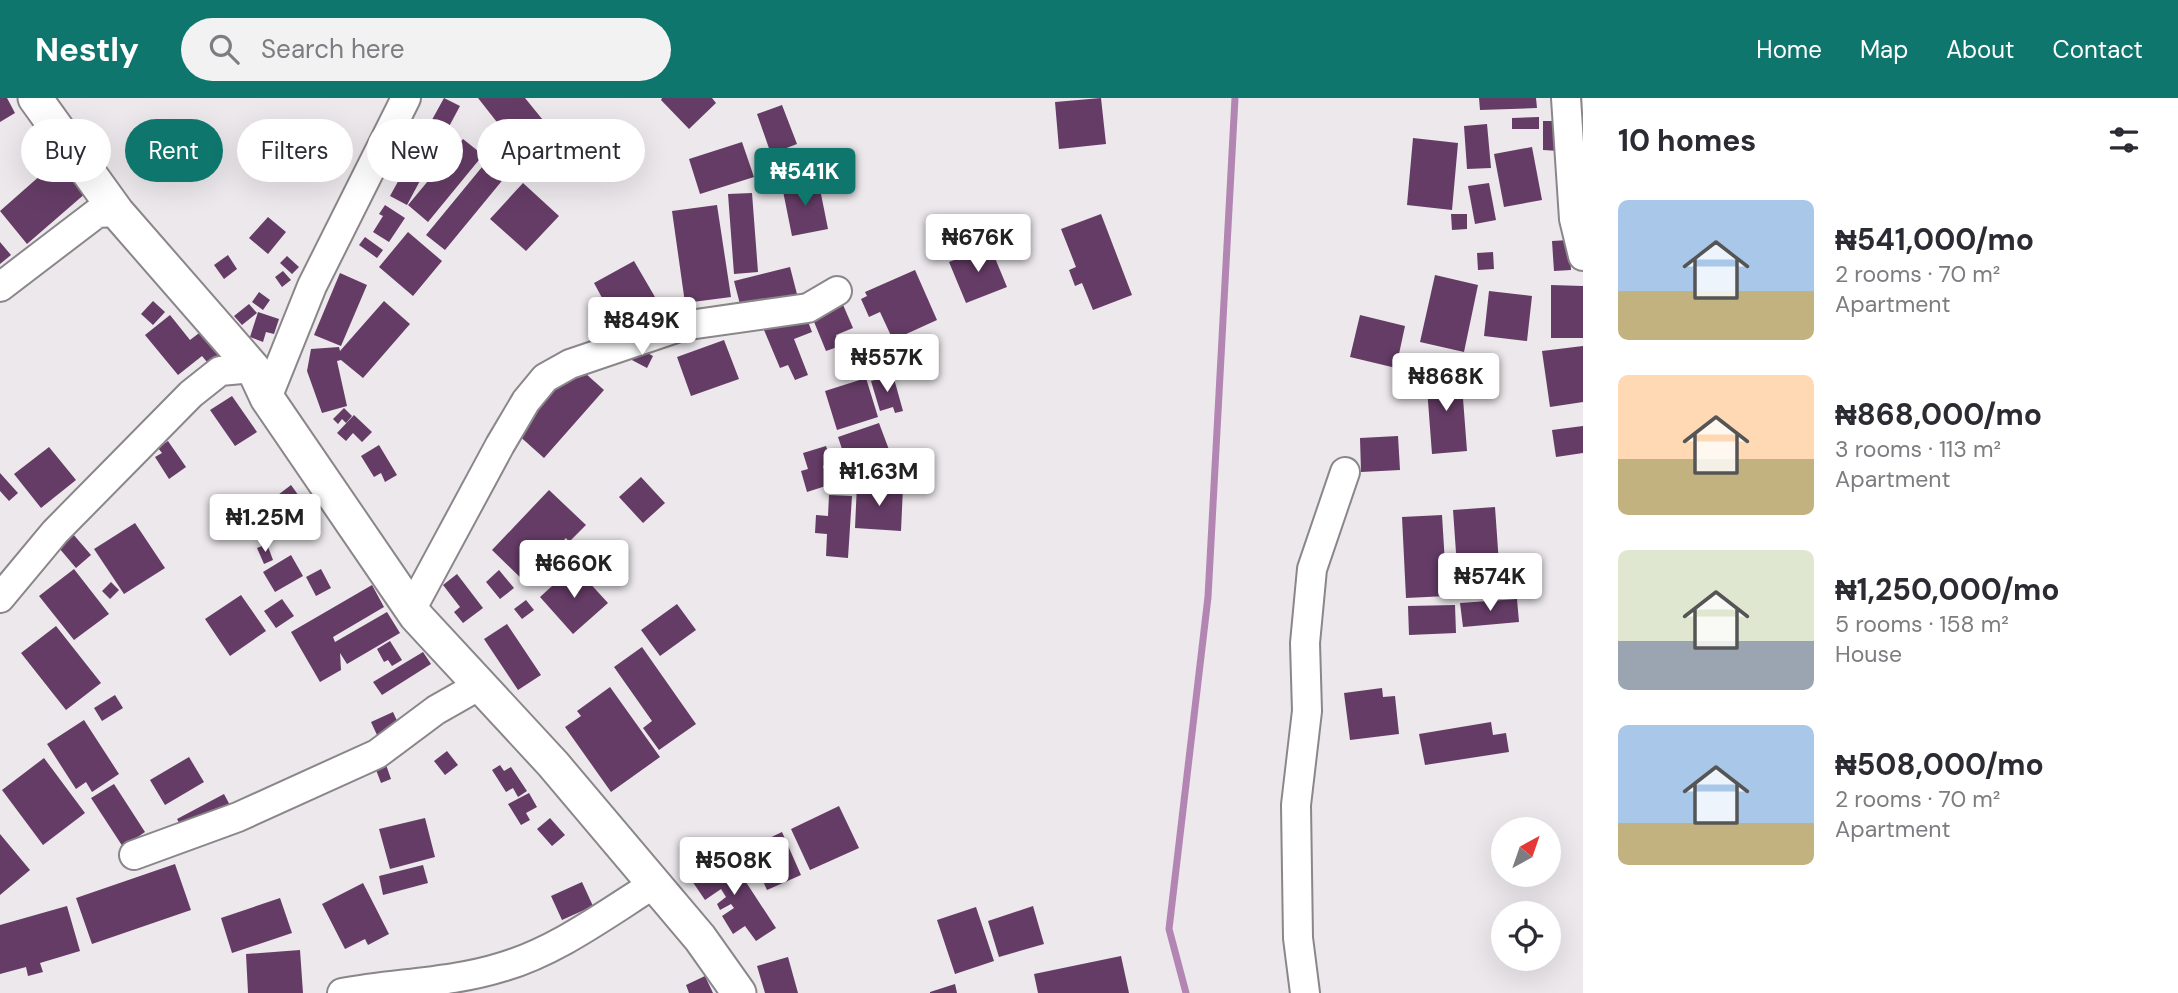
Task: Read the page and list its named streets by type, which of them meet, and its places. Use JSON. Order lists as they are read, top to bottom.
{
  "north": "top right",
  "page": {
    "header": "Nestly",
    "search": "Search here",
    "nav": [
      "Home",
      "Map",
      "About",
      "Contact"
    ],
    "heading": "10 homes",
    "chip": [
      "Buy",
      "Rent",
      "Filters",
      "New",
      "Apartment"
    ],
    "price": [
      "₦541K",
      "₦676K",
      "₦849K",
      "₦557K",
      "₦868K",
      "₦1.63M",
      "₦1.25M",
      "₦660K",
      "₦574K",
      "₦508K"
    ],
    "list": [
      {
        "name": "₦541,000/mo",
        "note": "2 rooms · 70 m² · Apartment"
      },
      {
        "name": "₦868,000/mo",
        "note": "3 rooms · 113 m² · Apartment"
      },
      {
        "name": "₦1,250,000/mo",
        "note": "5 rooms · 158 m² · House"
      },
      {
        "name": "₦508,000/mo",
        "note": "2 rooms · 70 m² · Apartment"
      }
    ]
  }
}
